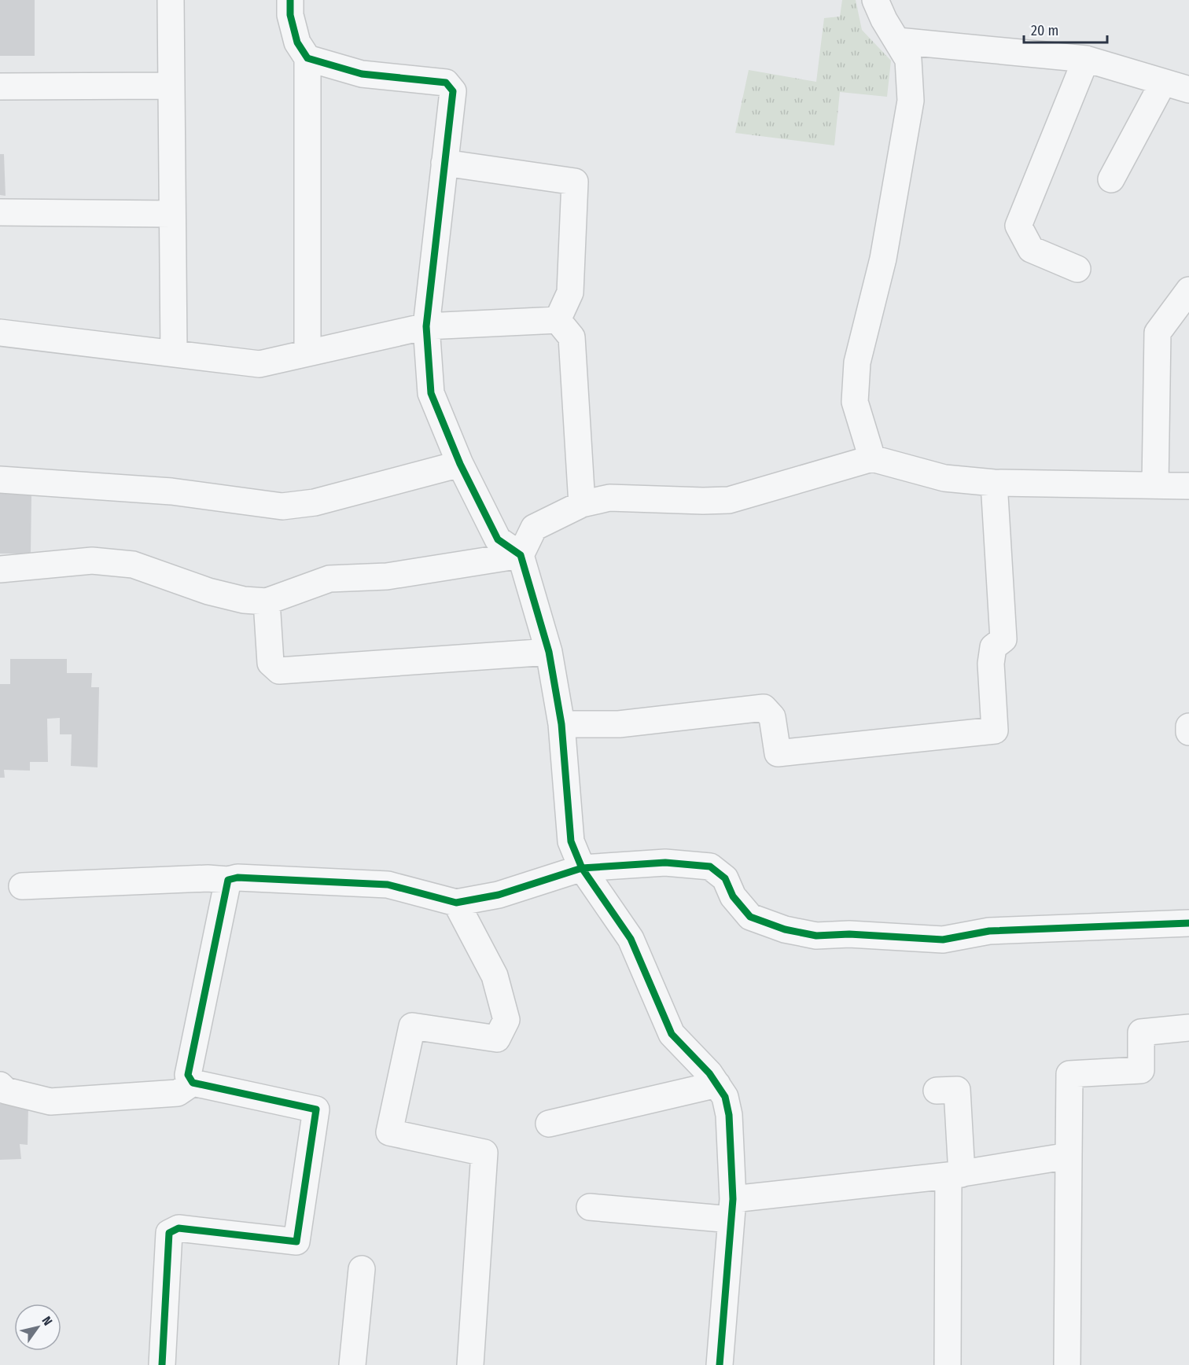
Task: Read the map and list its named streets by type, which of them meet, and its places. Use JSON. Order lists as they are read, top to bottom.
{
  "scale_bar": "20 m",
  "north": "top right"
}
